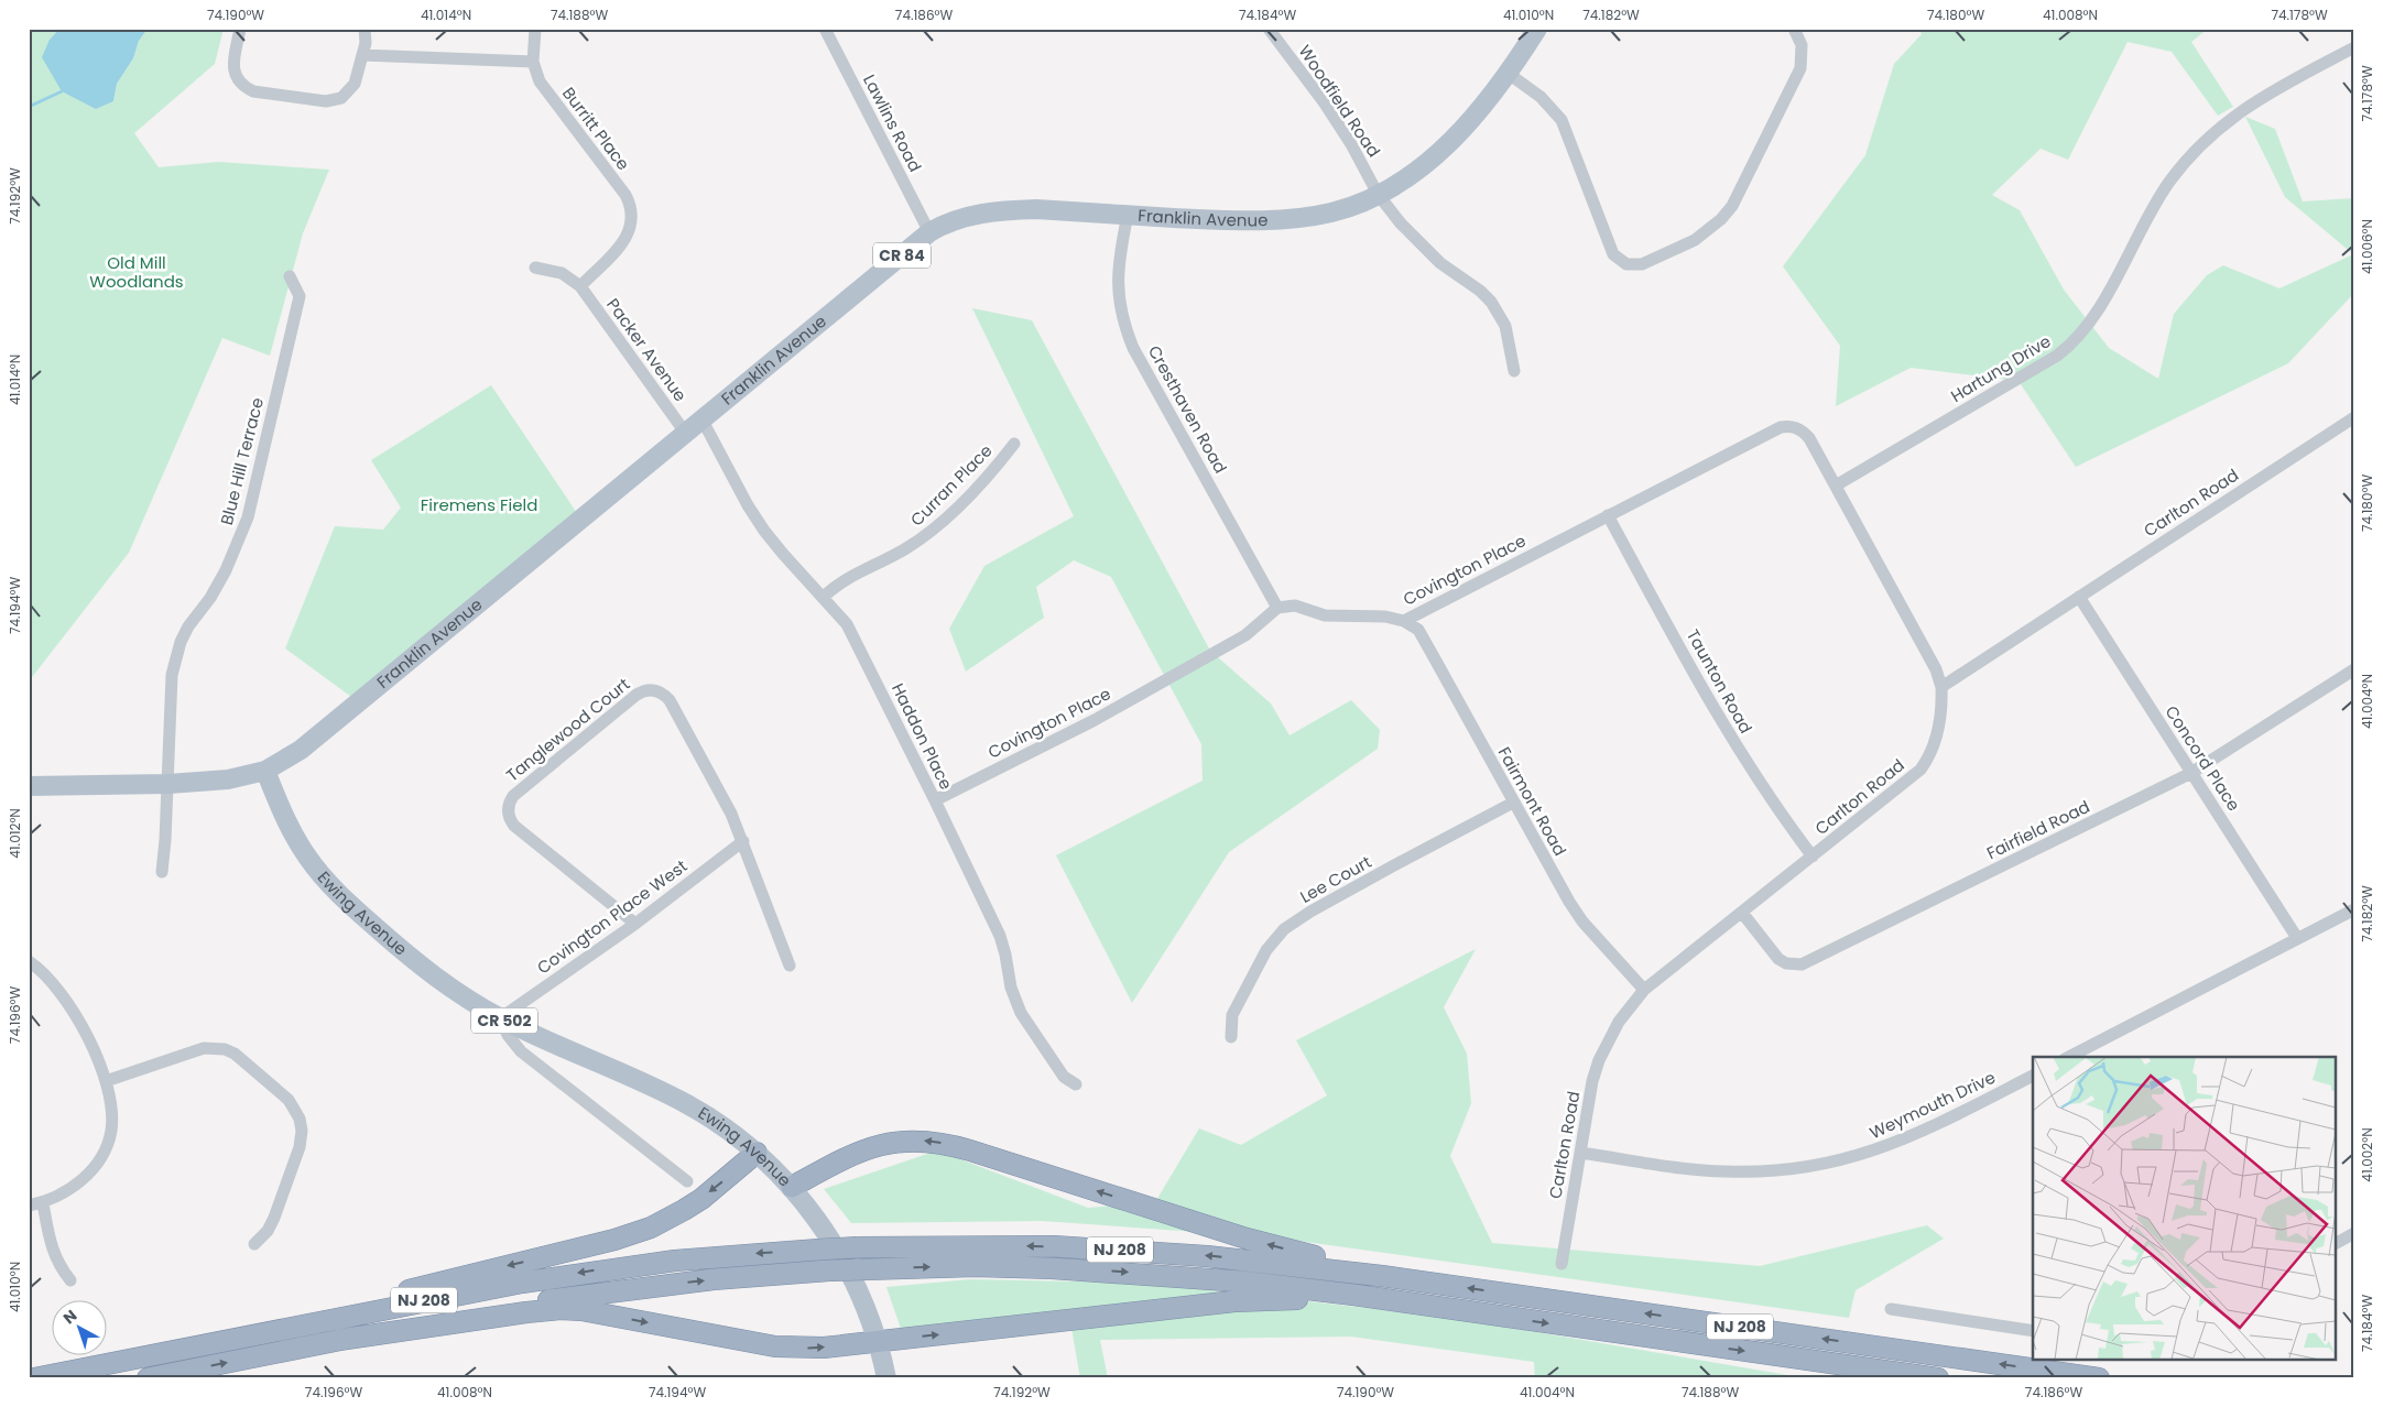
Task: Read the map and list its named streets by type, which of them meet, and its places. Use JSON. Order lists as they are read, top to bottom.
{
  "streets": {
    "highway": ["NJ 208"],
    "main road": [
      "Franklin Avenue",
      "CR 84",
      "Ewing Avenue",
      "CR 502"
    ],
    "street": [
      "Woodfield Road",
      "Lawlins Road",
      "Burritt Place",
      "Packer Avenue",
      "Hartung Drive",
      "Cresthaven Road",
      "Blue Hill Terrace",
      "Curran Place",
      "Carlton Road",
      "Covington Place",
      "Taunton Road",
      "Tanglewood Court",
      "Haddon Place",
      "Concord Place",
      "Fairmont Road",
      "Fairfield Road",
      "Lee Court",
      "Covington Place West",
      "Weymouth Drive"
    ]
  },
  "crossings": [
    ["Woodfield Road", "Franklin Avenue"],
    ["Lawlins Road", "Franklin Avenue"],
    ["Burritt Place", "Packer Avenue"],
    ["Franklin Avenue", "Packer Avenue"],
    ["Franklin Avenue", "Cresthaven Road"],
    ["Franklin Avenue", "Blue Hill Terrace"],
    ["Franklin Avenue", "Haddon Place"],
    ["Franklin Avenue", "Ewing Avenue"],
    ["Hartung Drive", "Covington Place"],
    ["Cresthaven Road", "Covington Place"],
    ["Curran Place", "Haddon Place"],
    ["Carlton Road", "Taunton Road"],
    ["Carlton Road", "Concord Place"],
    ["Carlton Road", "Fairmont Road"],
    ["Carlton Road", "Fairfield Road"],
    ["Carlton Road", "Weymouth Drive"],
    ["Covington Place", "Taunton Road"],
    ["Covington Place", "Haddon Place"],
    ["Covington Place", "Fairmont Road"],
    ["Tanglewood Court", "Covington Place West"],
    ["Concord Place", "Fairfield Road"],
    ["Fairmont Road", "Lee Court"],
    ["Ewing Avenue", "Covington Place West"]
  ],
  "parks": ["Old Mill Woodlands", "Firemens Field"],
  "north": "top left",
  "coordinates": [
    "74.190°W",
    "41.014°N",
    "74.188°W",
    "74.186°W",
    "74.184°W",
    "41.010°N",
    "74.182°W",
    "74.180°W",
    "41.008°N",
    "74.178°W",
    "74.192°W",
    "41.006°N",
    "74.194°W",
    "41.004°N",
    "41.012°N",
    "74.196°W",
    "41.002°N"
  ]
}
